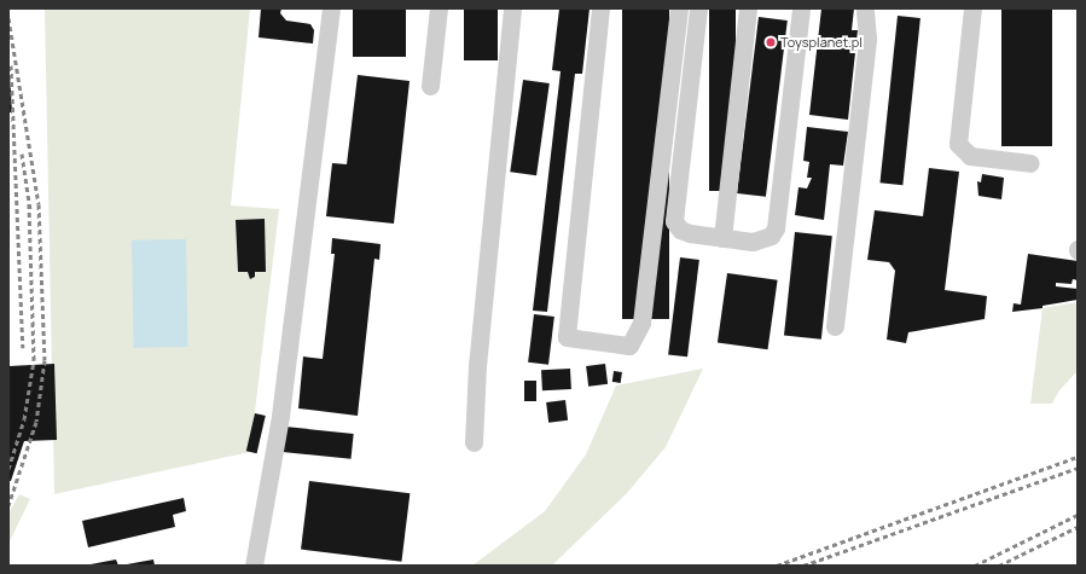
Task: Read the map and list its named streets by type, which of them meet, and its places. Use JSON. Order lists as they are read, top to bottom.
{
  "places": ["Toysplanet.pl"]
}
